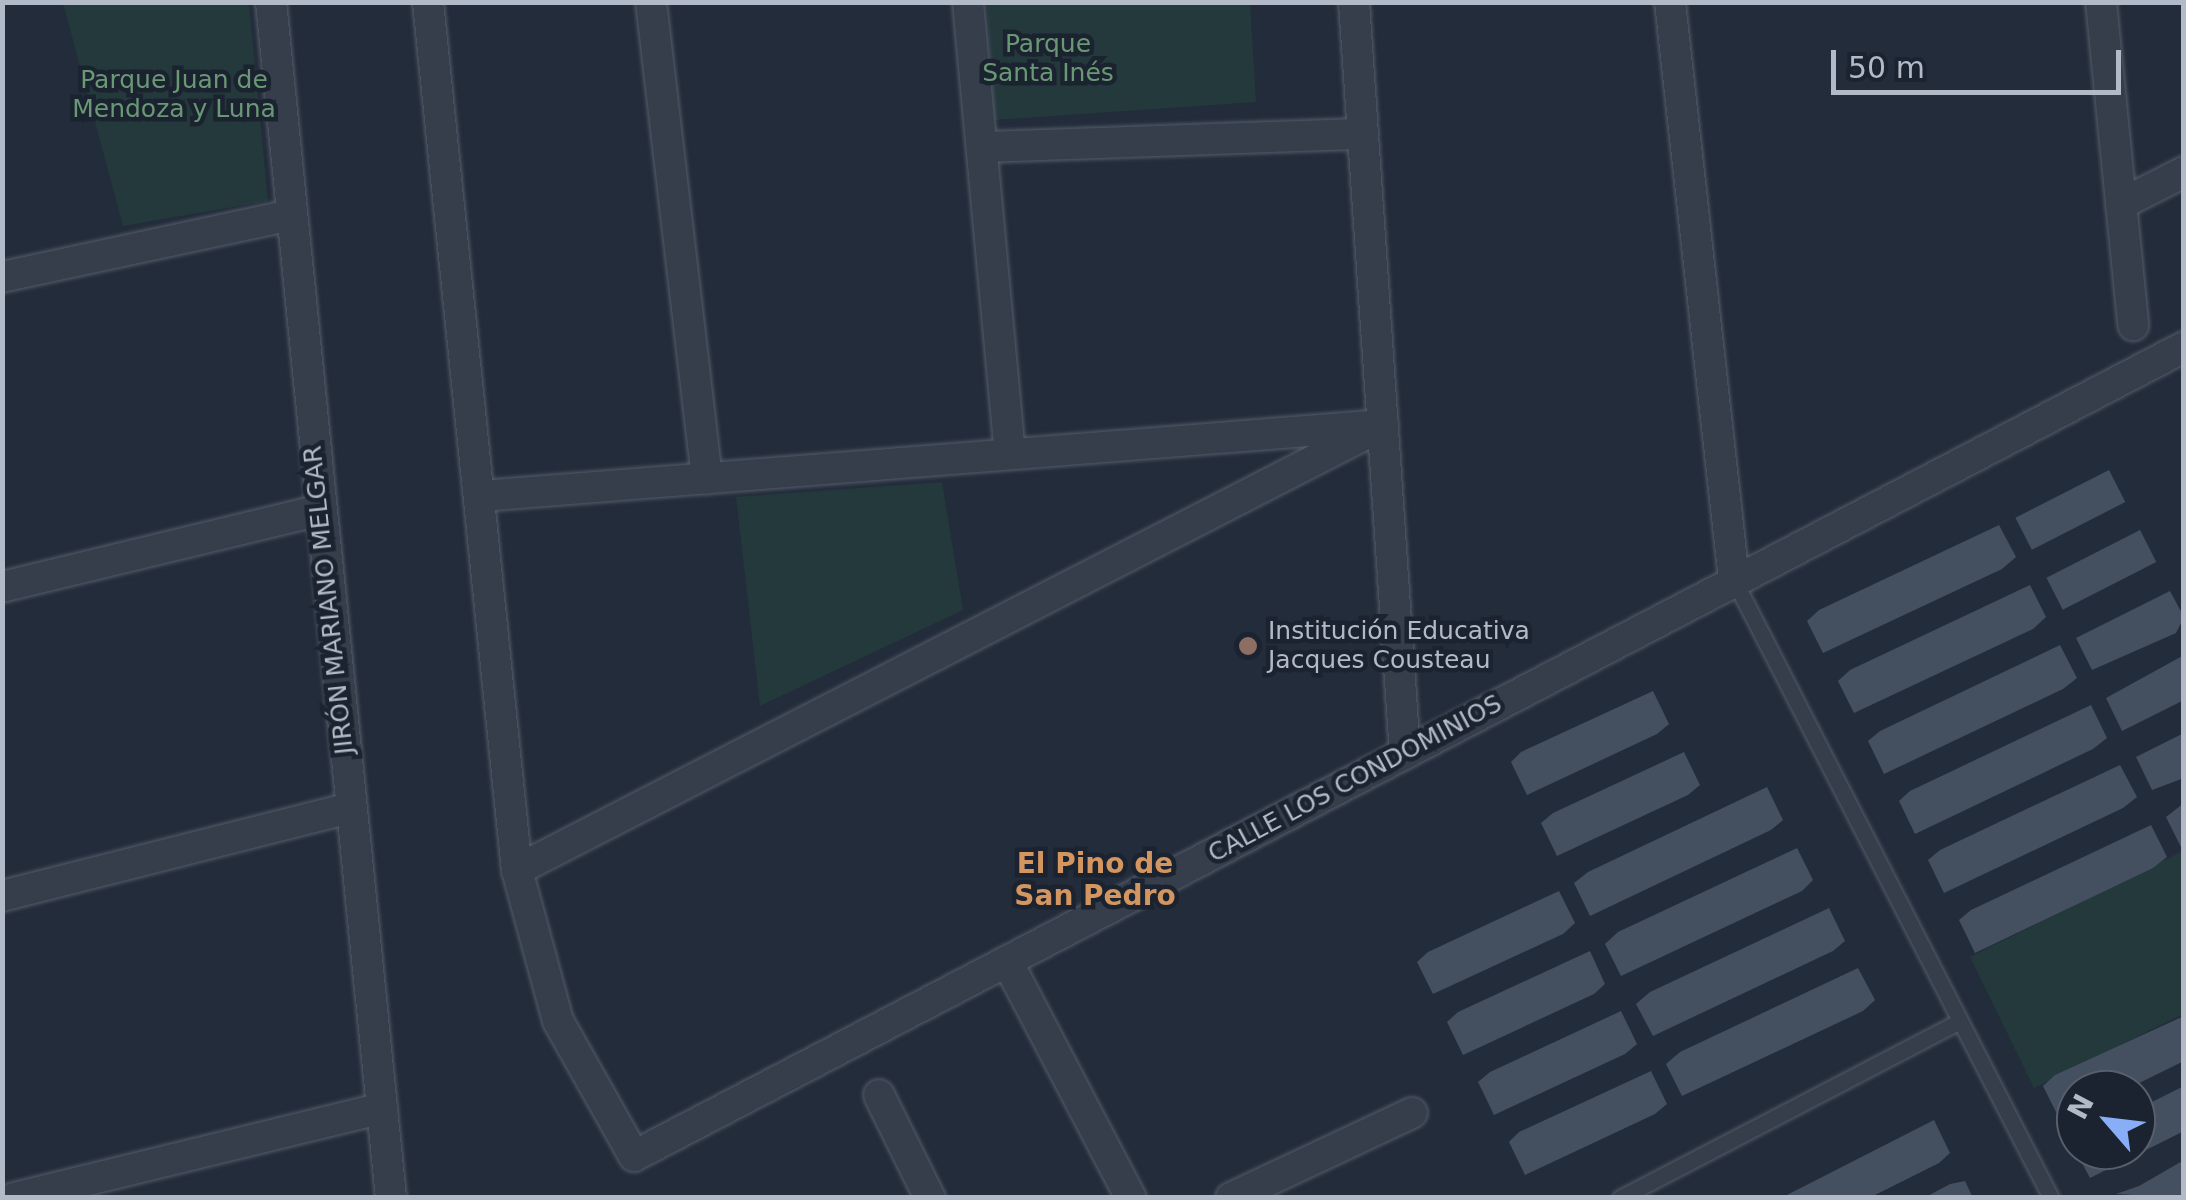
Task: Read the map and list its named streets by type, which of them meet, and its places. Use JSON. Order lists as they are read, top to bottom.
{
  "streets": {
    "street": ["JIRÓN MARIANO MELGAR", "CALLE LOS CONDOMINIOS"]
  },
  "districts": ["El Pino de San Pedro"],
  "parks": ["Parque Santa Inés", "Parque Juan de Mendoza y Luna"],
  "places": ["Institución Educativa Jacques Cousteau"],
  "scale_bar": "50 m",
  "north": "top left"
}
